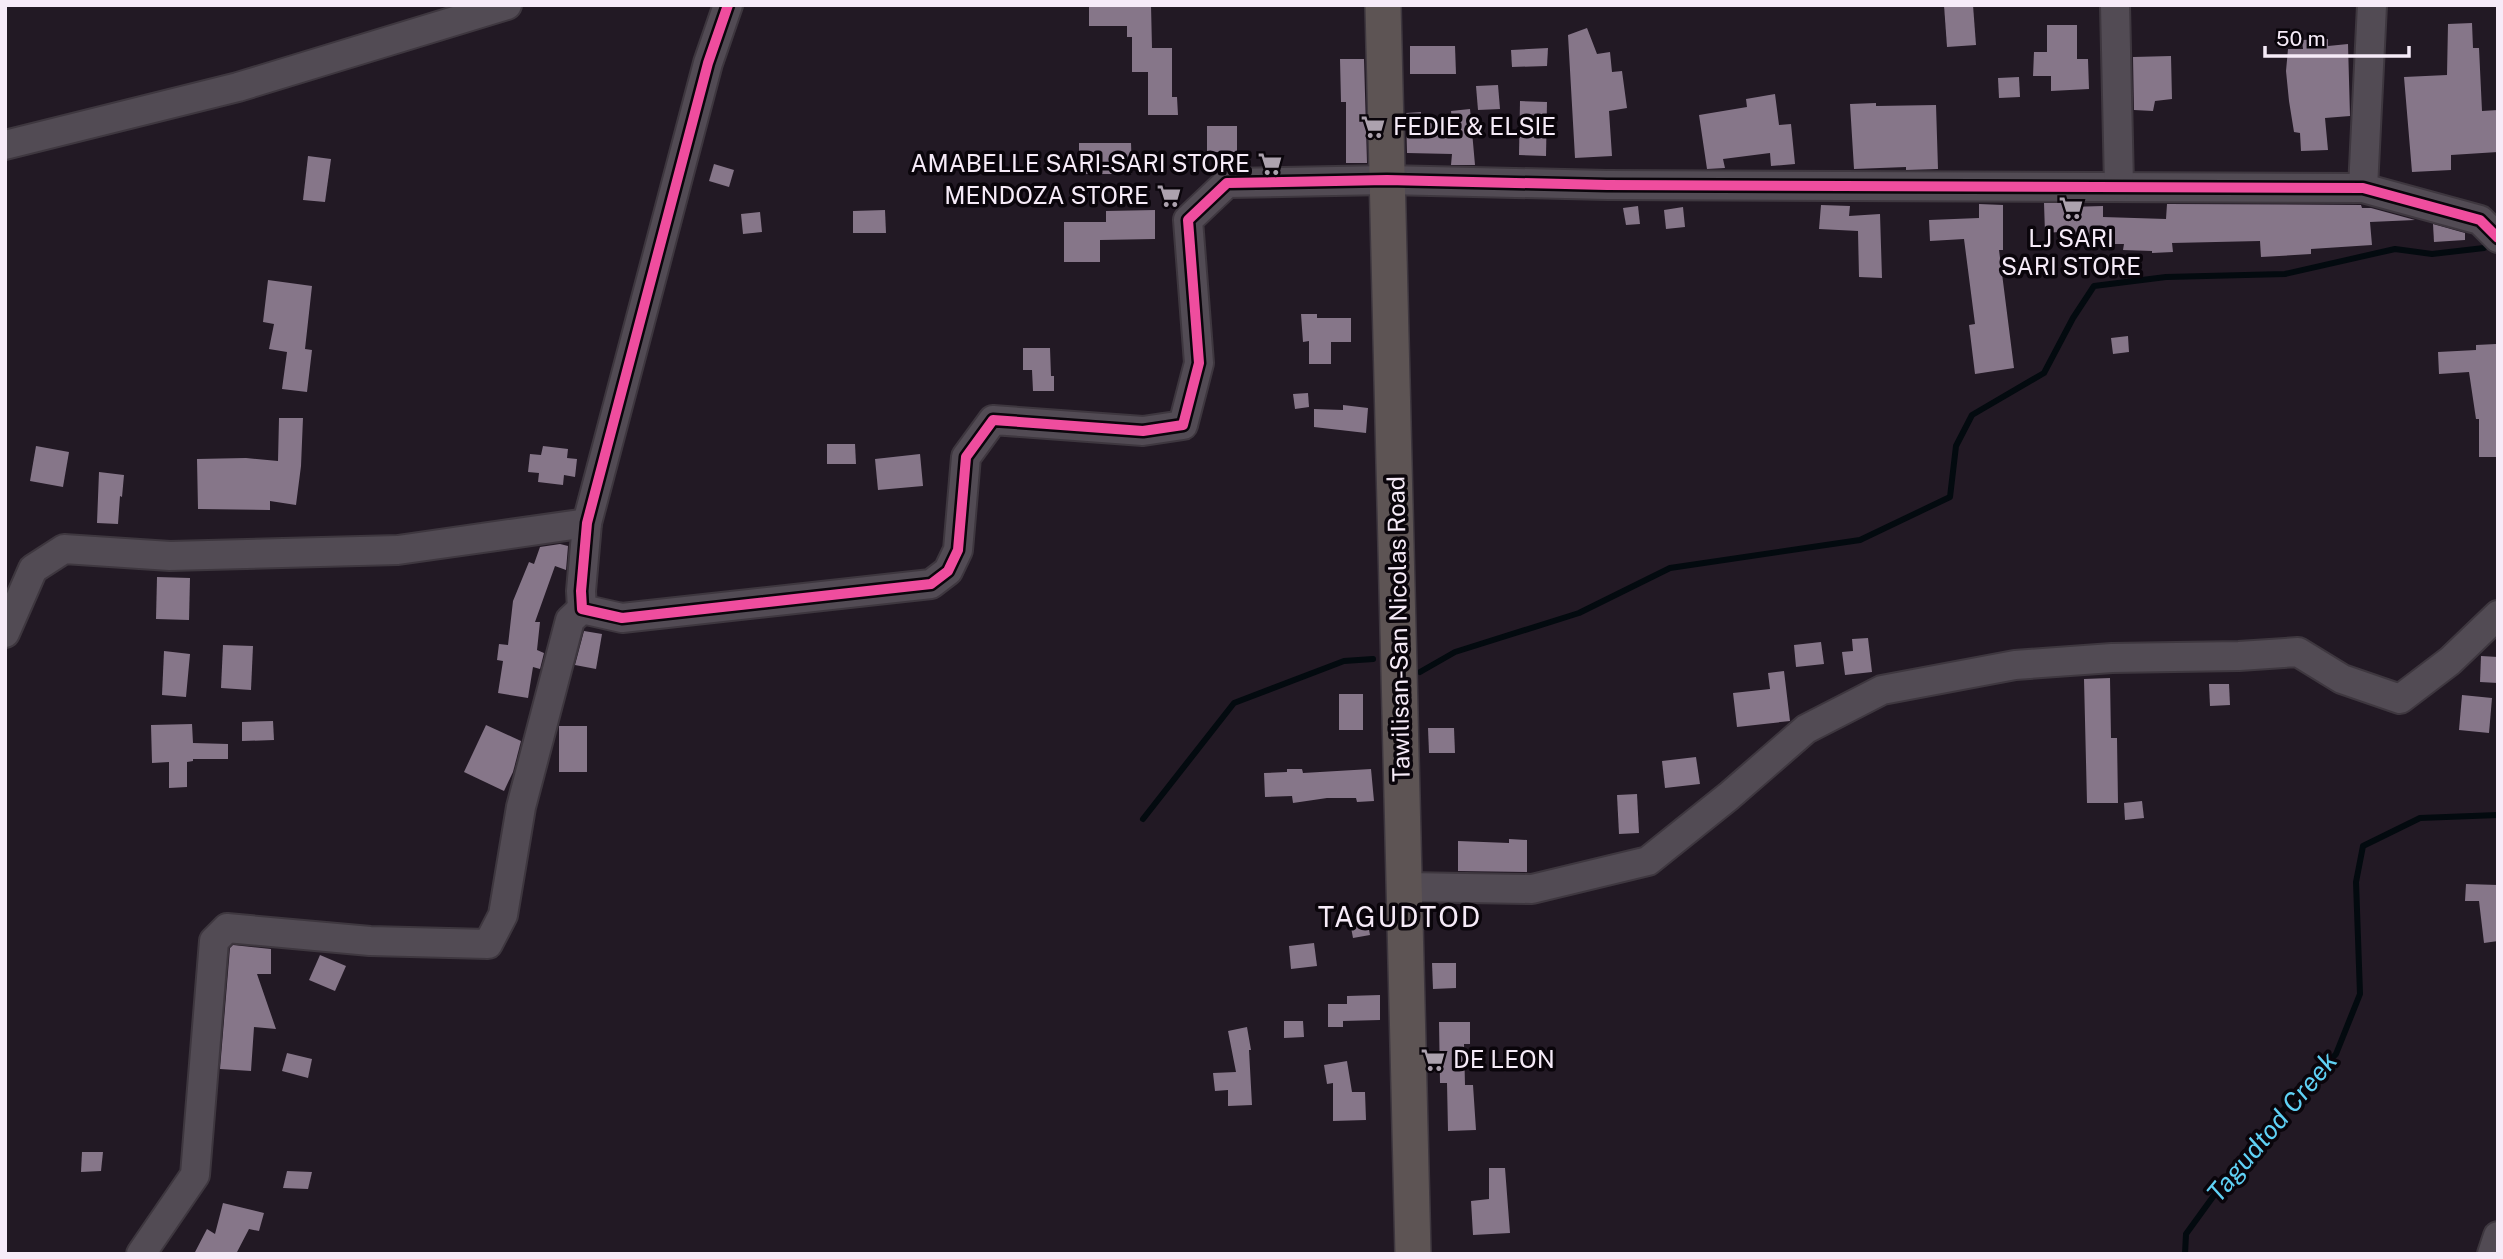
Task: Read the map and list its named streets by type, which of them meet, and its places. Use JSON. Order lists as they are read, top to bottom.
{
  "streets": {
    "main road": ["Tawilisan-San Nicolas Road"]
  },
  "districts": ["TAGUDTOD"],
  "water": ["Tagudtod Creek"],
  "places": {
    "supermarket": [
      "FEDIE & ELSIE",
      "AMABELLE SARI-SARI STORE",
      "MENDOZA STORE",
      "LJ SARI SARI STORE",
      "DE LEON"
    ]
  },
  "scale_bar": "50 m"
}
